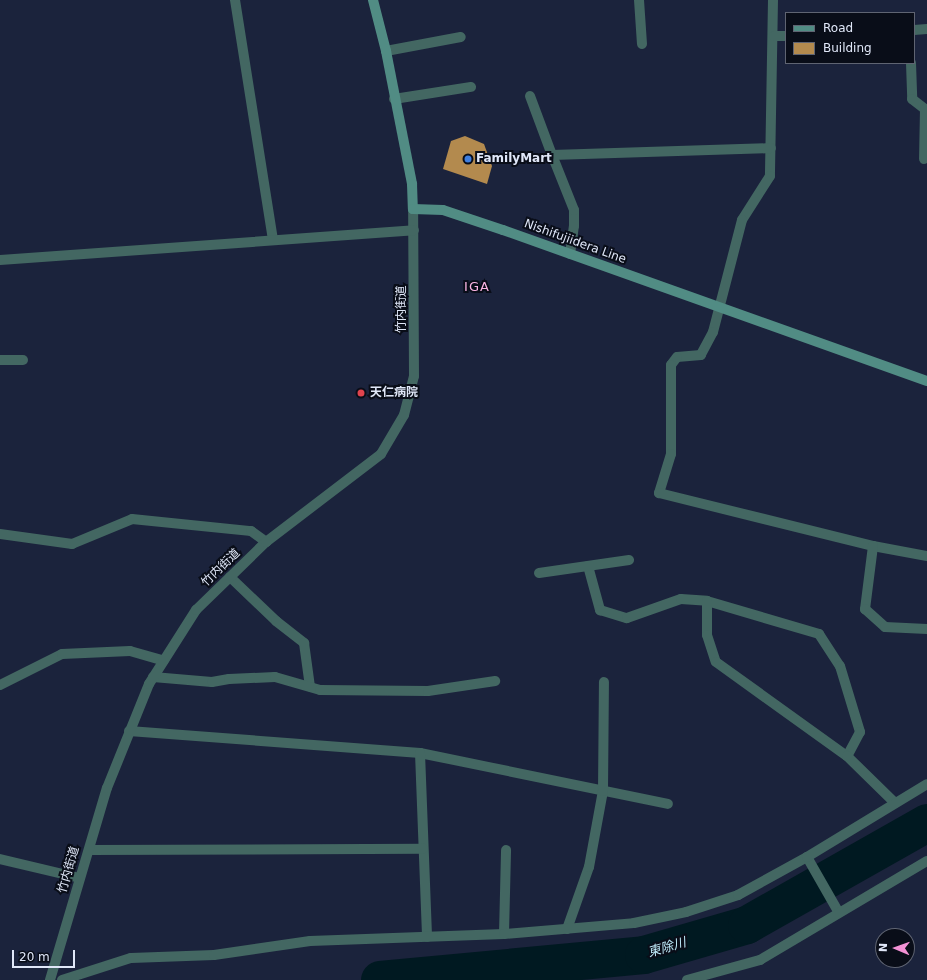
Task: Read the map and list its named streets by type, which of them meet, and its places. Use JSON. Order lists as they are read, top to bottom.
{
  "streets": {
    "main road": ["Nishifujiidera Line"],
    "street": ["竹内街道"]
  },
  "crossings": [
    ["Nishifujiidera Line", "竹内街道"]
  ],
  "districts": ["IGA"],
  "water": ["東除川"],
  "places": ["FamilyMart", "天仁病院"],
  "legend": ["Road", "Building"],
  "scale_bar": "20 m",
  "north": "left"
}
